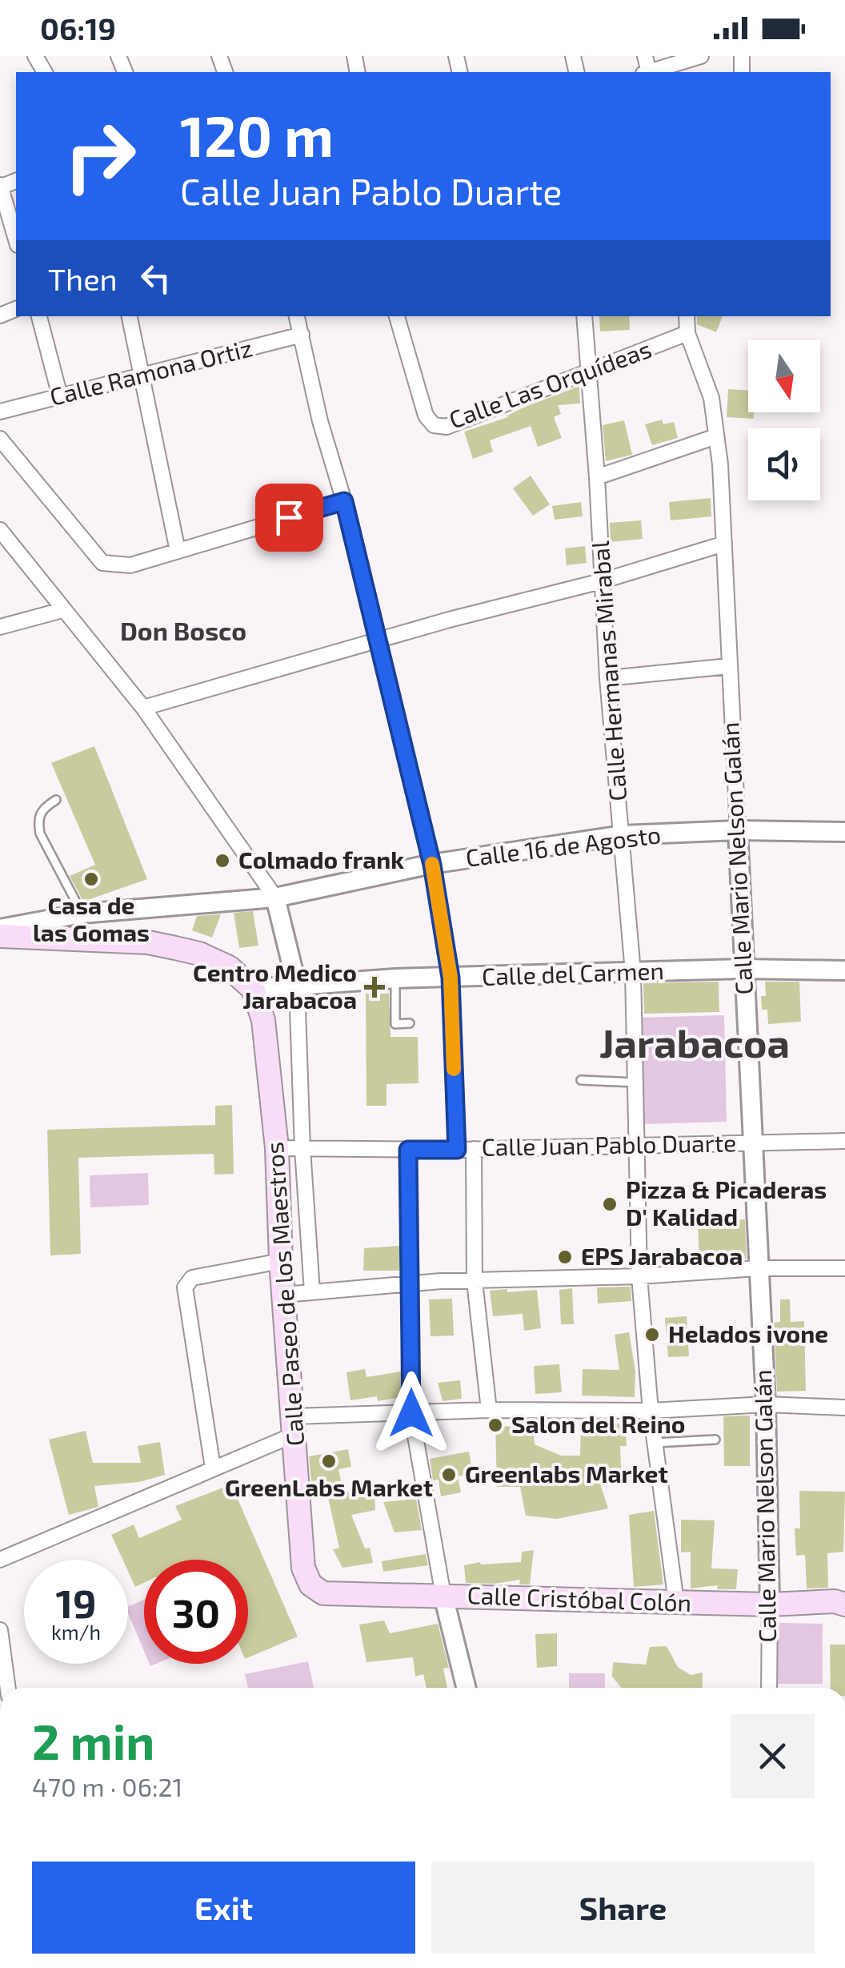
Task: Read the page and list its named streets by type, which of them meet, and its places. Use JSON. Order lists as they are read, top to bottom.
{
  "streets": {
    "main road": ["Calle Paseo de los Maestros", "Calle Cristóbal Colón"],
    "street": [
      "Calle Ramona Ortiz",
      "Calle Las Orquídeas",
      "Calle Hermanas Mirabal",
      "Calle 16 de Agosto",
      "Calle Mario Nelson Galán",
      "Calle del Carmen",
      "Calle Juan Pablo Duarte"
    ]
  },
  "crossings": [
    ["Calle Las Orquídeas", "Calle Hermanas Mirabal"],
    ["Calle Las Orquídeas", "Calle Mario Nelson Galán"],
    ["Calle Hermanas Mirabal", "Calle 16 de Agosto"],
    ["Calle Hermanas Mirabal", "Calle del Carmen"],
    ["Calle Hermanas Mirabal", "Calle Juan Pablo Duarte"],
    ["Calle Hermanas Mirabal", "Calle Cristóbal Colón"],
    ["Calle 16 de Agosto", "Calle Mario Nelson Galán"],
    ["Calle Mario Nelson Galán", "Calle del Carmen"],
    ["Calle Mario Nelson Galán", "Calle Juan Pablo Duarte"],
    ["Calle Mario Nelson Galán", "Calle Cristóbal Colón"],
    ["Calle del Carmen", "Calle Paseo de los Maestros"],
    ["Calle Juan Pablo Duarte", "Calle Paseo de los Maestros"],
    ["Calle Paseo de los Maestros", "Calle Cristóbal Colón"]
  ],
  "districts": ["Don Bosco", "Jarabacoa"],
  "places": {
    "other": [
      "Colmado frank",
      "Casa de las Gomas",
      "Pizza & Picaderas D' Kalidad",
      "EPS Jarabacoa",
      "Helados ivone",
      "Salon del Reino",
      "GreenLabs Market",
      "Greenlabs Market"
    ],
    "health": ["Centro Medico Jarabacoa"]
  },
  "north": "bottom",
  "page": {
    "status": "06:19",
    "turn": ["120 m", "Calle Juan Pablo Duarte"],
    "then": "Then",
    "speed": "19 km/h",
    "limit": "30",
    "heading": ["2 min", "470 m · 06:21"],
    "buttons": ["Exit", "Share"]
  }
}
